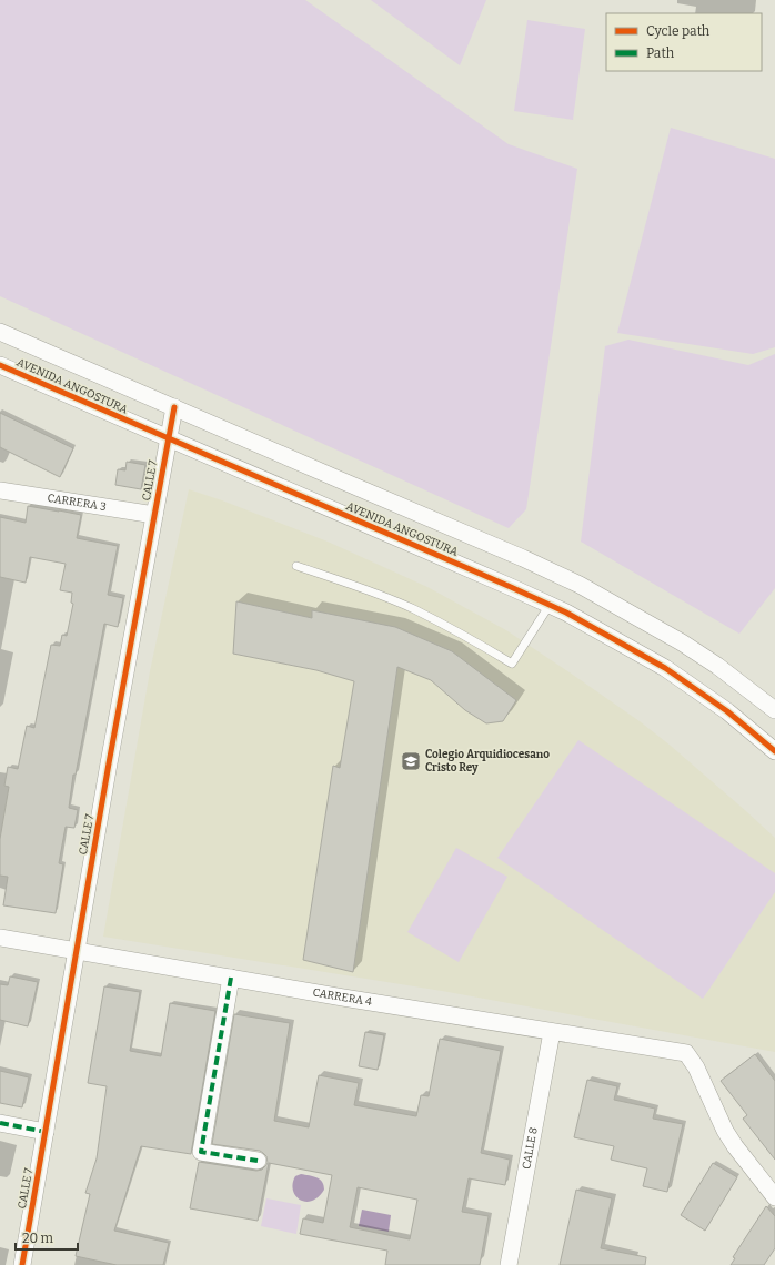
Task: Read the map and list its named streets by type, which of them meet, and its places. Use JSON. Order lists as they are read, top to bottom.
{
  "streets": {
    "street": [
      "AVENIDA ANGOSTURA",
      "CALLE 7",
      "CARRERA 3",
      "CARRERA 4",
      "CALLE 8"
    ]
  },
  "crossings": [
    ["AVENIDA ANGOSTURA", "CALLE 7"],
    ["CALLE 7", "CARRERA 3"],
    ["CALLE 7", "CARRERA 4"],
    ["CARRERA 4", "CALLE 8"]
  ],
  "places": {
    "school or university": ["Colegio Arquidiocesano Cristo Rey"]
  },
  "legend": ["Cycle path", "Path"],
  "scale_bar": "20 m"
}
